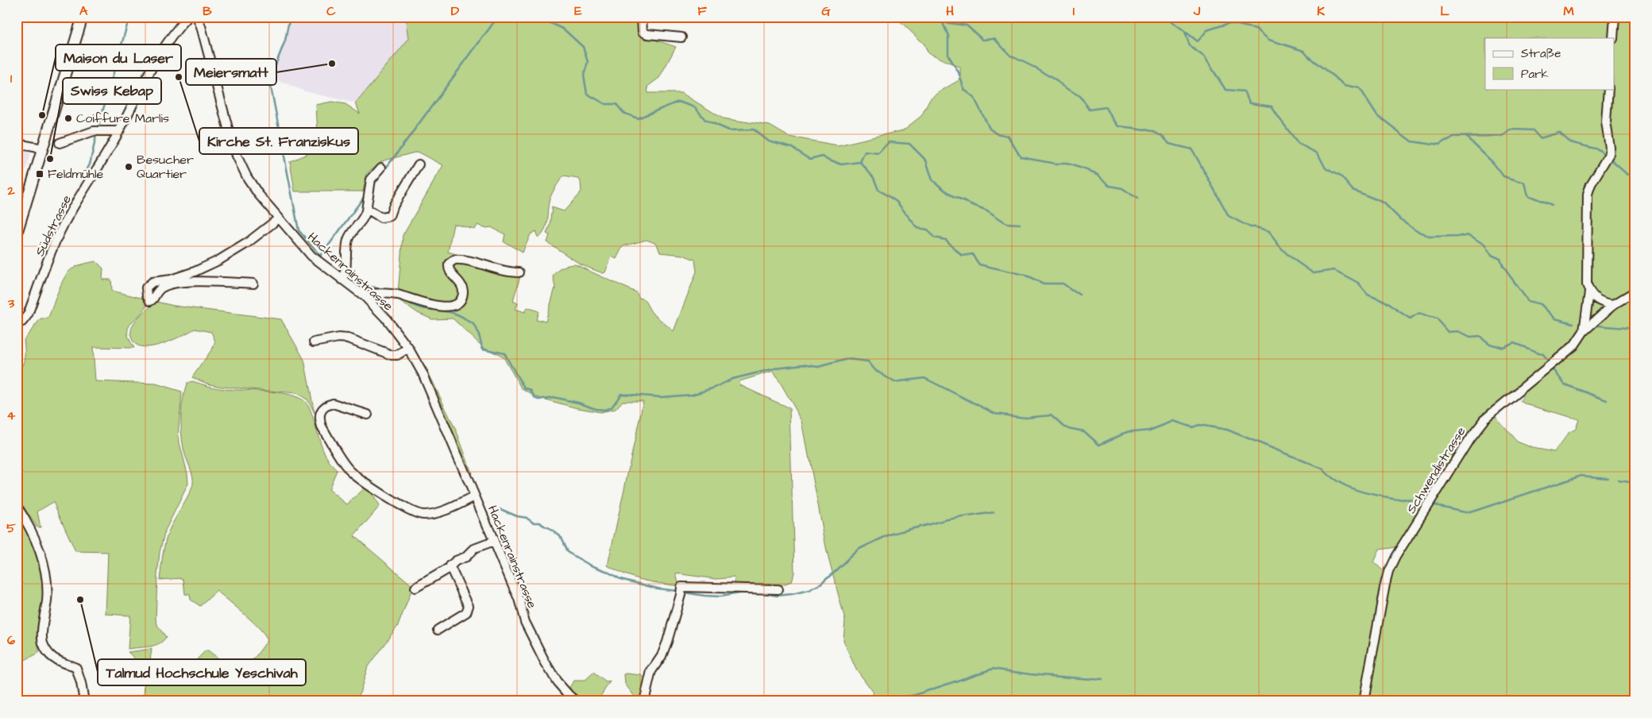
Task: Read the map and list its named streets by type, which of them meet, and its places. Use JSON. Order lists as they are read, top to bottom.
{
  "streets": {
    "street": ["Südstrasse", "Hackenrainstrasse", "Schwendistrasse"]
  },
  "places": {
    "other": [
      "Meiersmatt",
      "Kirche St. Franziskus",
      "Maison du Laser",
      "Coiffure Marlis",
      "Swiss Kebap",
      "Besucher Quartier",
      "Talmud Hochschule Yeschivah"
    ],
    "transit": ["Feldmühle"]
  },
  "legend": ["Straße", "Park"],
  "grid": {
    "columns": [
      "A",
      "B",
      "C",
      "D",
      "E",
      "F",
      "G",
      "H",
      "I",
      "J",
      "K",
      "L",
      "M"
    ],
    "rows": [
      "1",
      "2",
      "3",
      "4",
      "5",
      "6"
    ]
  }
}
